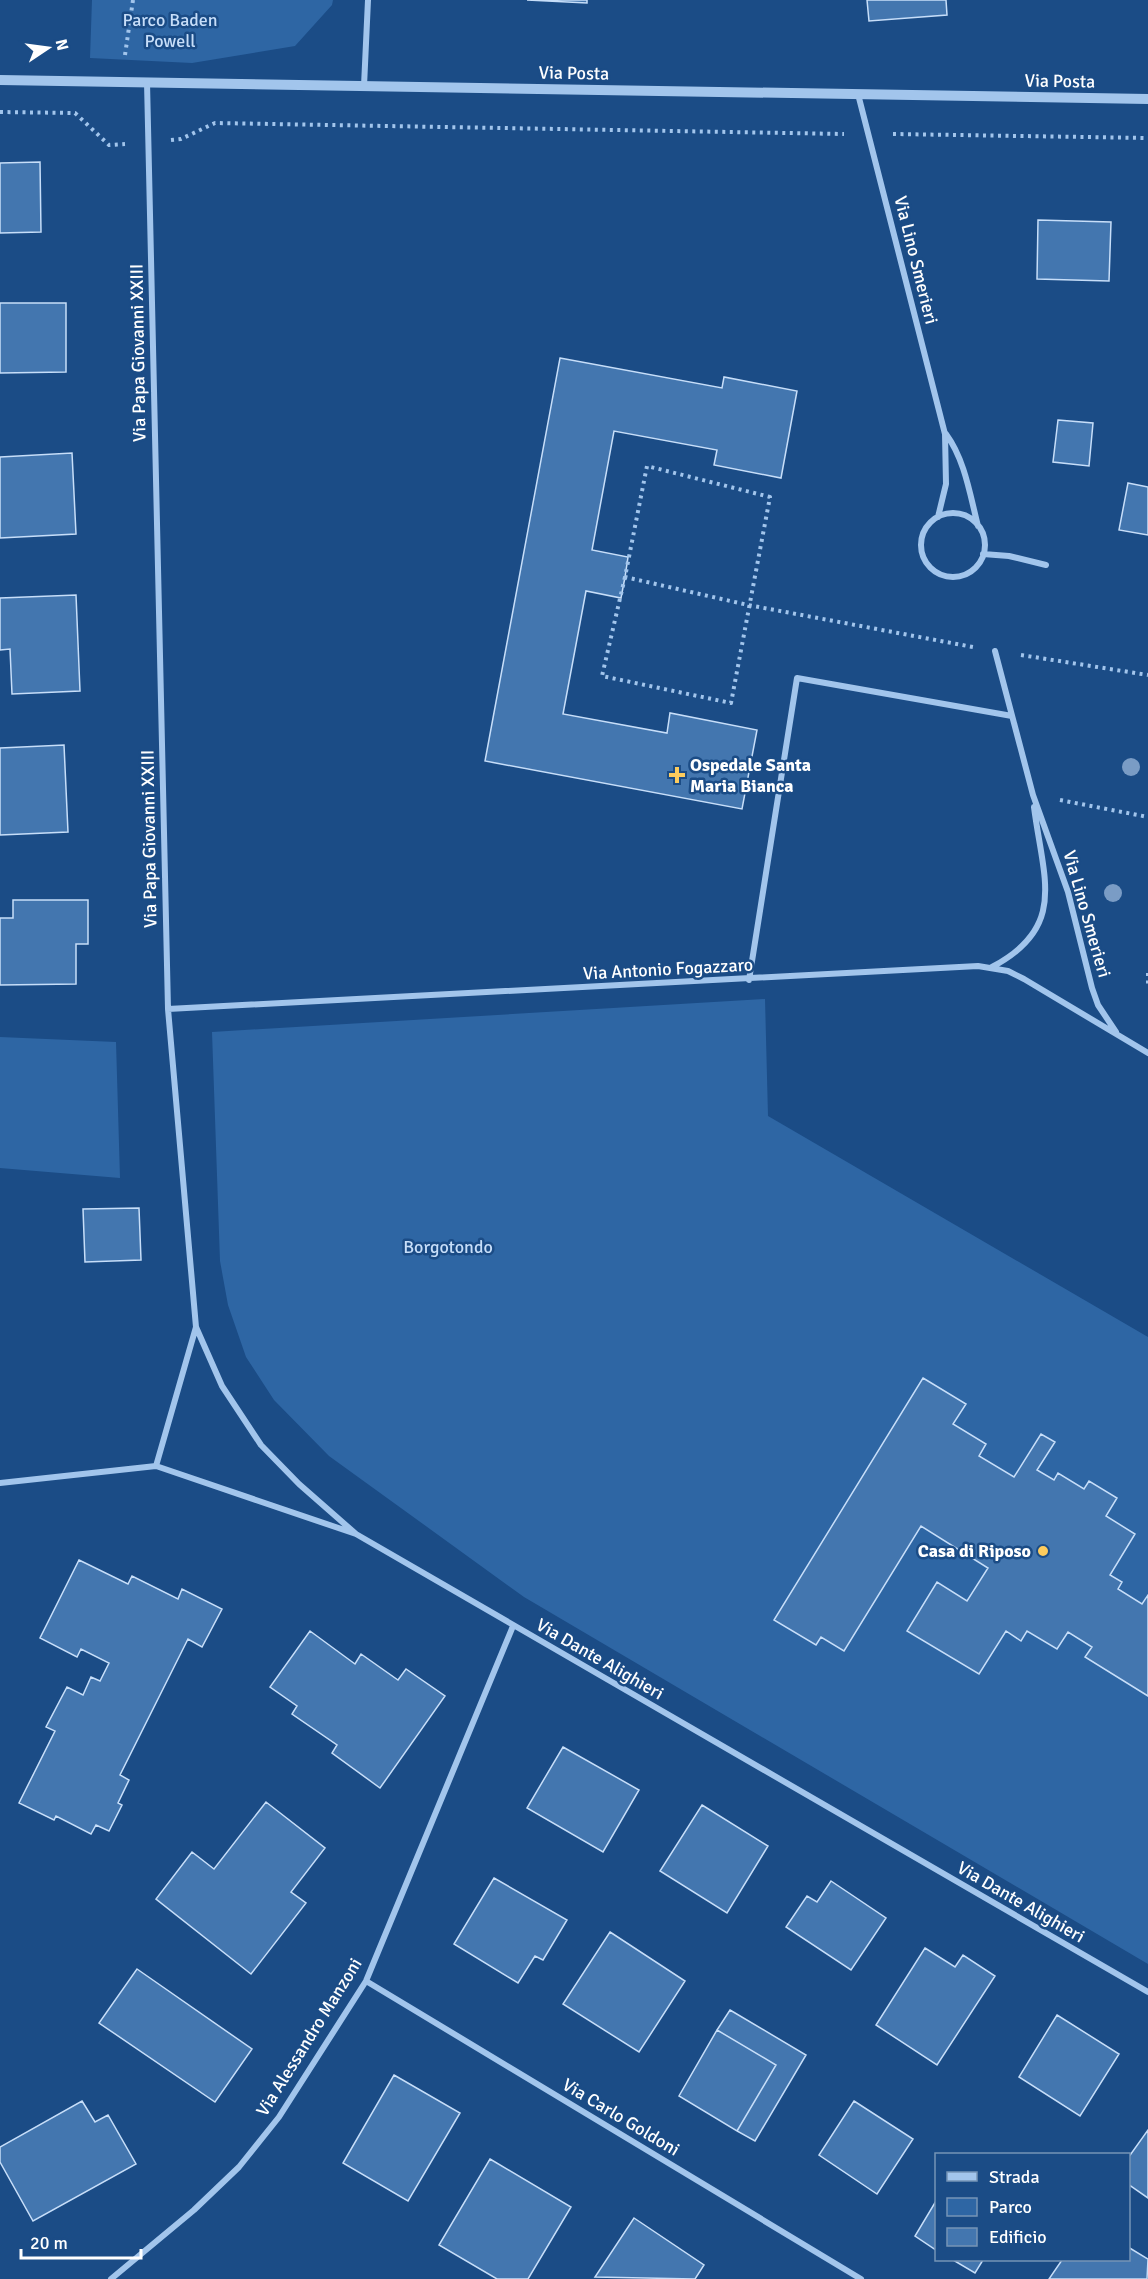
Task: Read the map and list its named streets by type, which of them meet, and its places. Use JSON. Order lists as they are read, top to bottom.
{
  "streets": {
    "street": [
      "Via Posta",
      "Via Lino Smerieri",
      "Via Papa Giovanni XXIII",
      "Via Antonio Fogazzaro",
      "Via Dante Alighieri",
      "Via Alessandro Manzoni",
      "Via Carlo Goldoni"
    ]
  },
  "crossings": [
    ["Via Posta", "Via Lino Smerieri"],
    ["Via Posta", "Via Papa Giovanni XXIII"],
    ["Via Lino Smerieri", "Via Antonio Fogazzaro"],
    ["Via Papa Giovanni XXIII", "Via Antonio Fogazzaro"],
    ["Via Papa Giovanni XXIII", "Via Dante Alighieri"],
    ["Via Dante Alighieri", "Via Alessandro Manzoni"],
    ["Via Alessandro Manzoni", "Via Carlo Goldoni"]
  ],
  "parks": ["Parco Baden Powell", "Borgotondo"],
  "places": {
    "health": ["Ospedale Santa Maria Bianca"],
    "other": ["Casa di Riposo"]
  },
  "legend": ["Strada", "Parco", "Edificio"],
  "scale_bar": "20 m",
  "north": "right"
}
